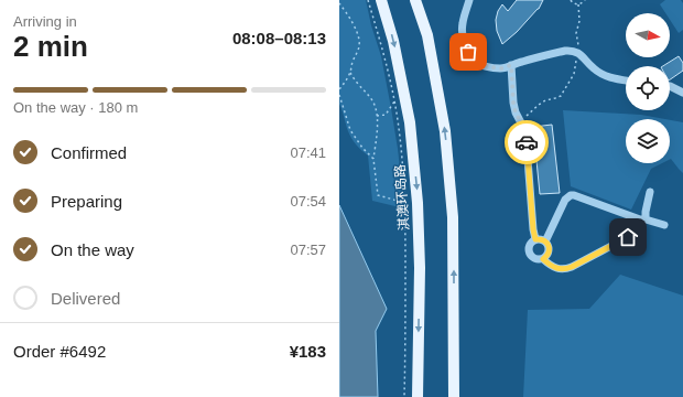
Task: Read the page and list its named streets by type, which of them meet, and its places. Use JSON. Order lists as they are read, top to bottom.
{
  "streets": {
    "main road": ["淇澳环岛路"]
  },
  "north": "right",
  "page": {
    "heading": ["2 min", "Arriving in", "08:08–08:13"],
    "panel": ["Order #6492", "¥183"],
    "bar": "On the way · 180 m",
    "list": [
      ["Confirmed", "07:41"],
      ["Preparing", "07:54"],
      ["On the way", "07:57"],
      "Delivered"
    ]
  }
}
